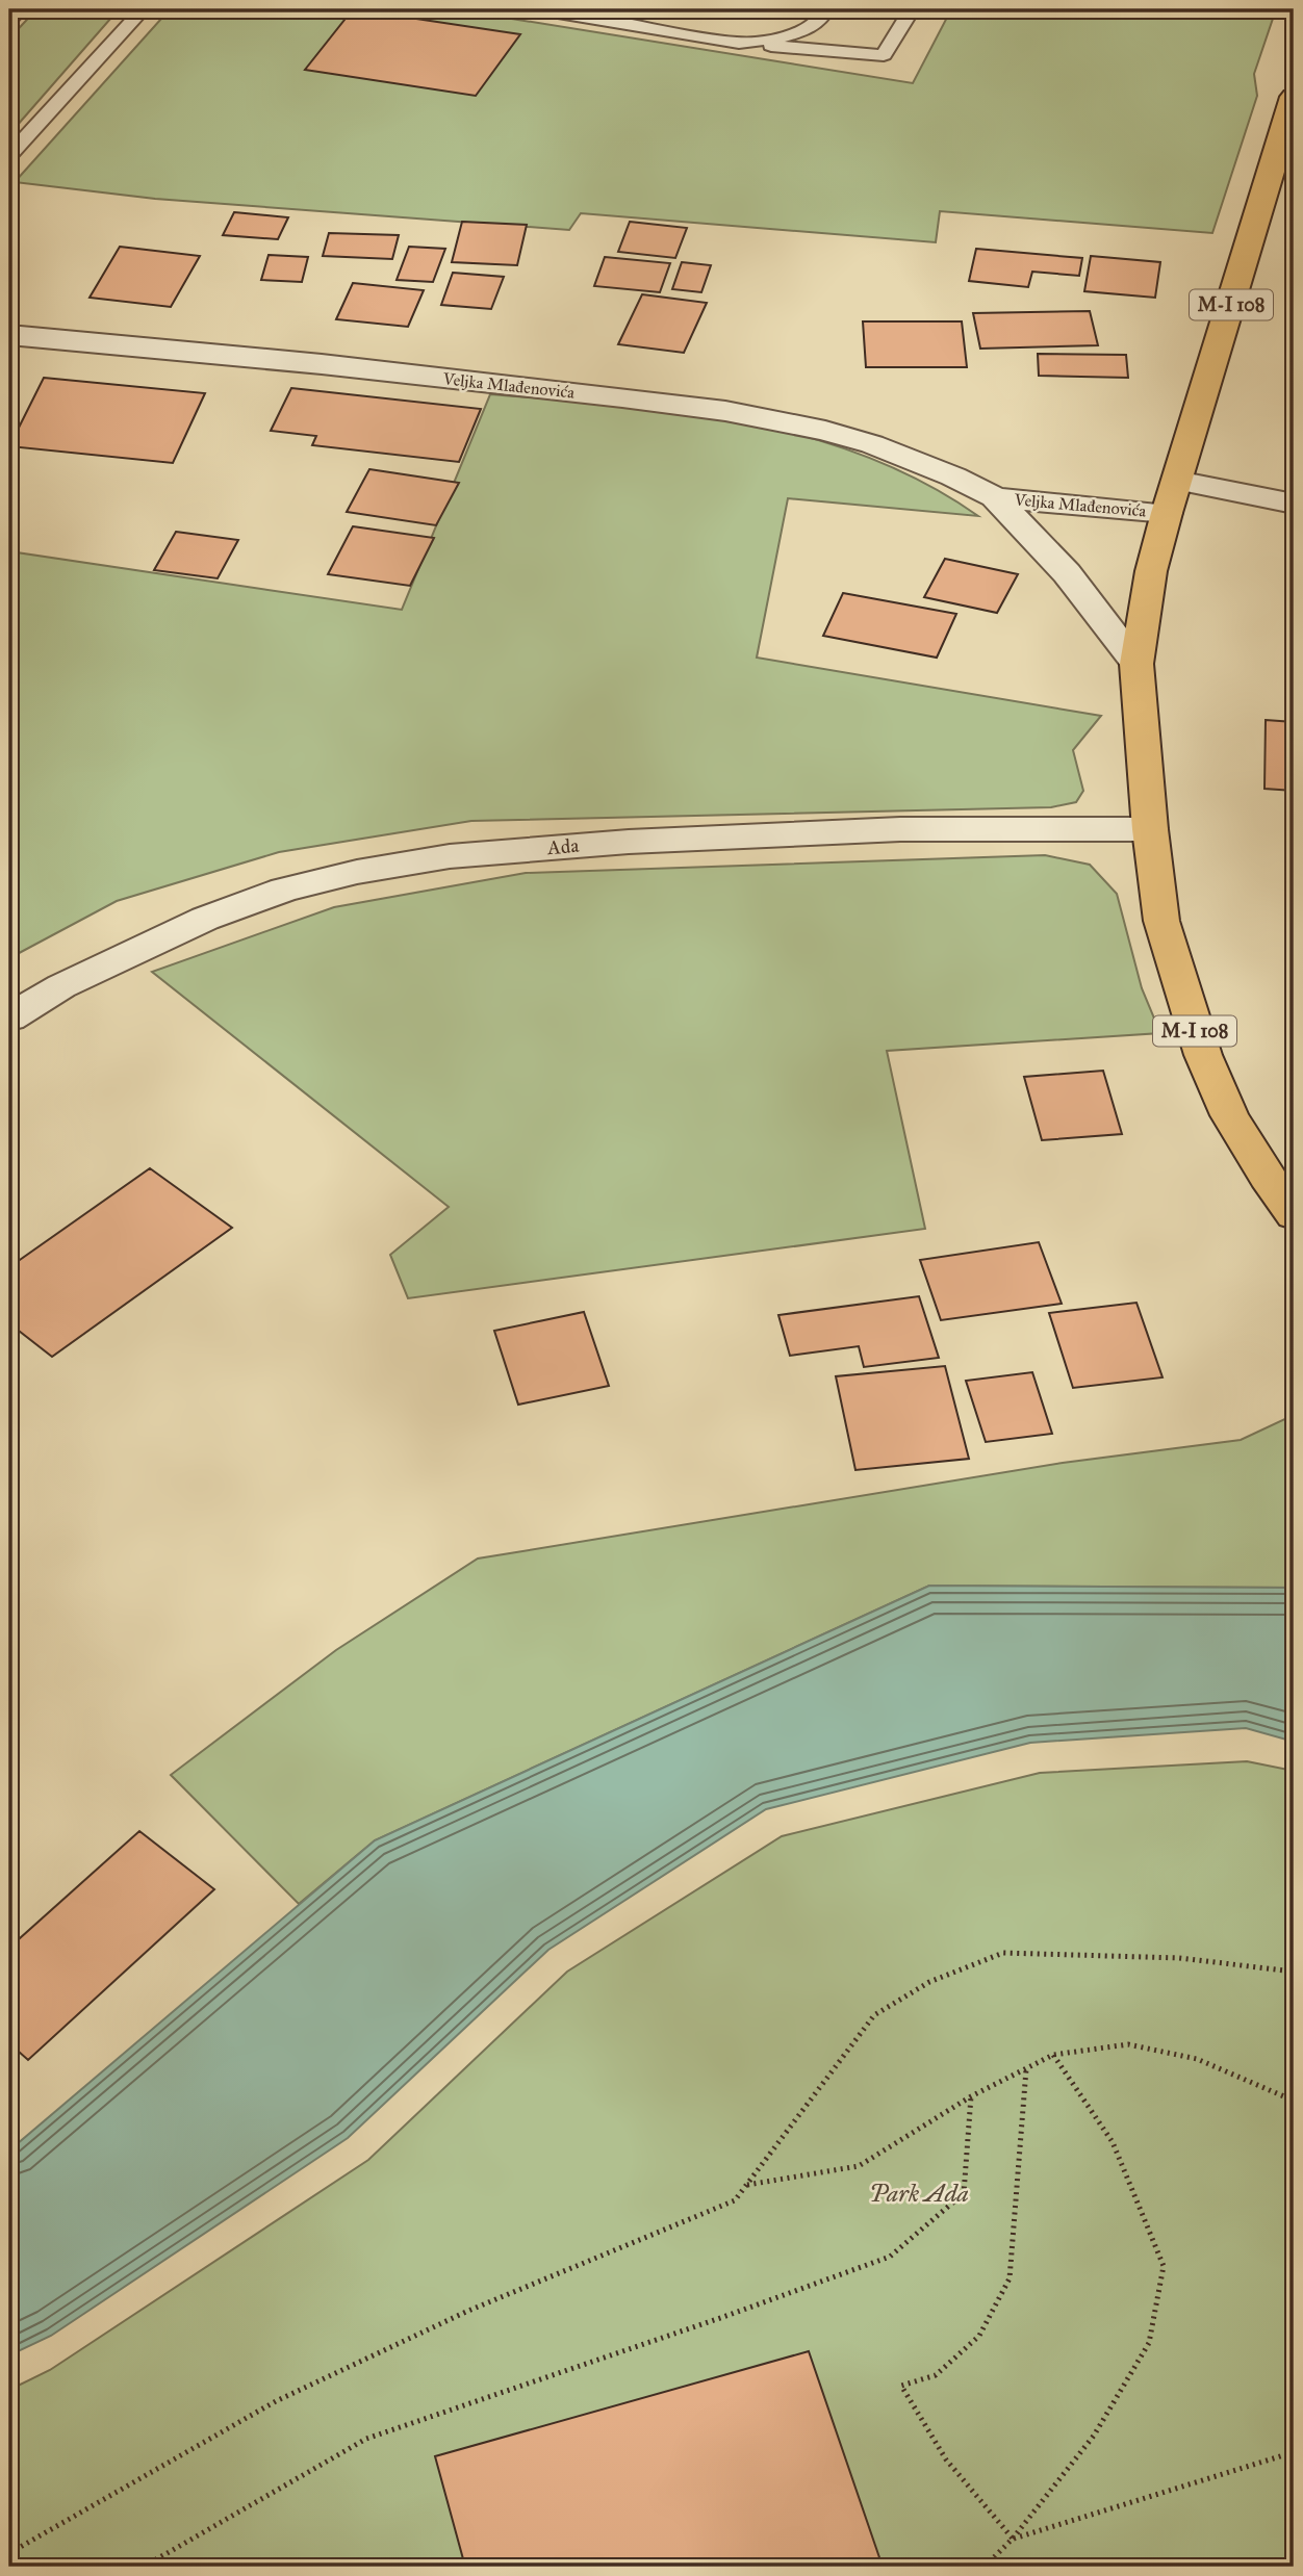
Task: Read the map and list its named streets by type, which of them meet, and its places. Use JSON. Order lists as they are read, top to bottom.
{
  "streets": {
    "main road": ["M-I 108"],
    "street": ["Veljka Mlađenovića", "Ada"]
  },
  "crossings": [
    ["M-I 108", "Veljka Mlađenovića"],
    ["M-I 108", "Ada"]
  ],
  "parks": ["Park Ada"]
}
